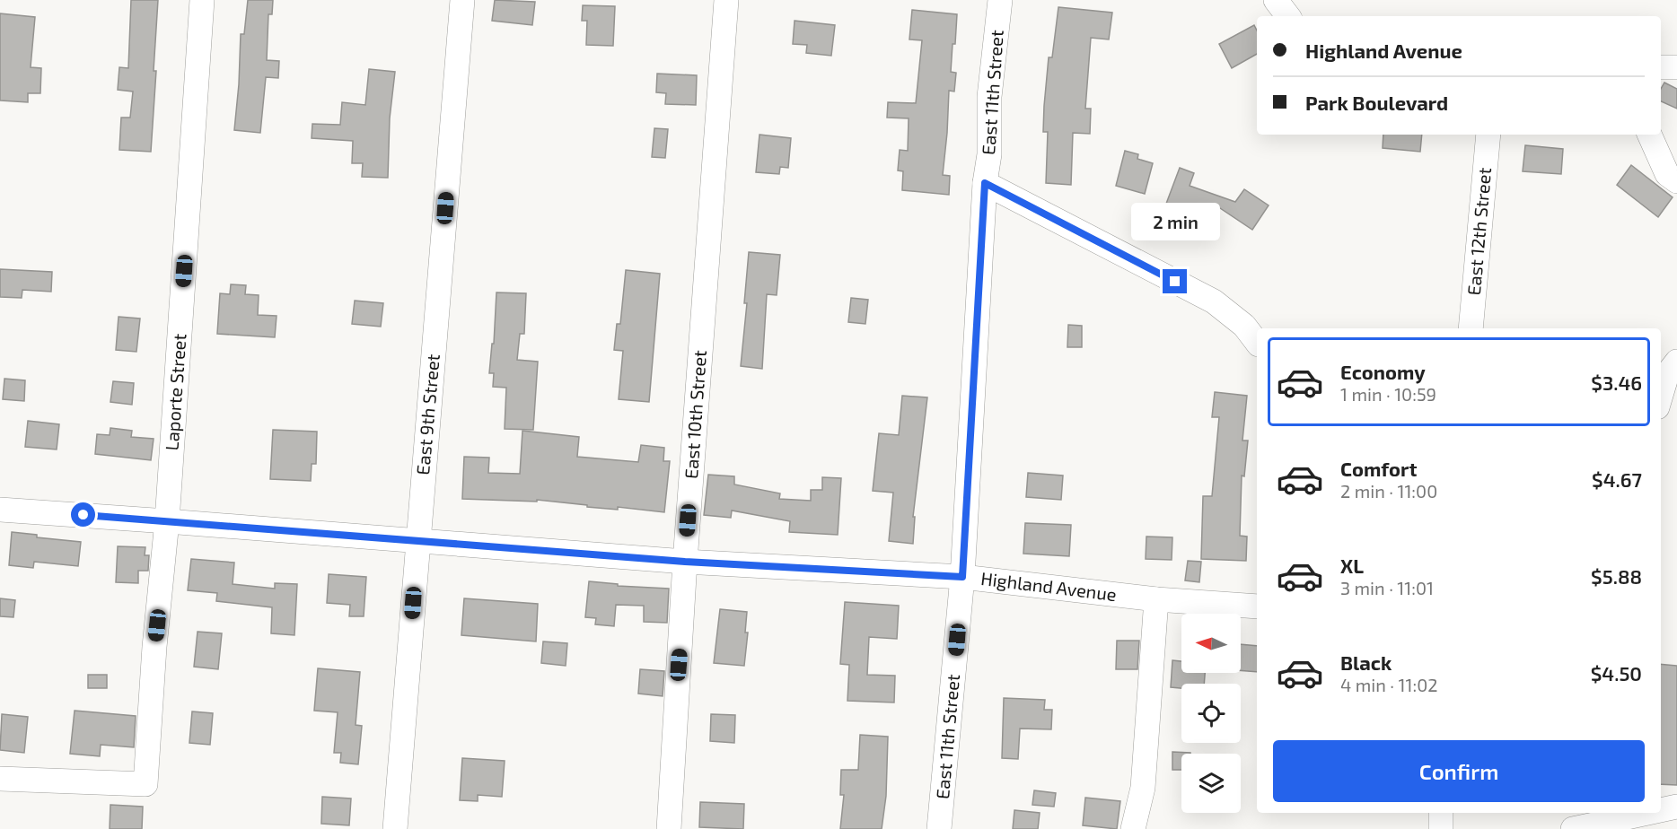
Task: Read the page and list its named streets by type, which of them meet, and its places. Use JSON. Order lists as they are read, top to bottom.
{
  "streets": {
    "street": [
      "East 11th Street",
      "East 12th Street",
      "Laporte Street",
      "East 9th Street",
      "East 10th Street",
      "Highland Avenue"
    ]
  },
  "crossings": [
    ["East 11th Street", "Highland Avenue"],
    ["Laporte Street", "Highland Avenue"],
    ["East 9th Street", "Highland Avenue"],
    ["East 10th Street", "Highland Avenue"]
  ],
  "north": "left",
  "page": {
    "banner": ["Highland Avenue", "Park Boulevard"],
    "bubble": "2 min",
    "list": [
      {
        "name": "Economy",
        "note": "1 min · 10:59",
        "value": "$3.46"
      },
      {
        "name": "Comfort",
        "note": "2 min · 11:00",
        "value": "$4.67"
      },
      {
        "name": "XL",
        "note": "3 min · 11:01",
        "value": "$5.88"
      },
      {
        "name": "Black",
        "note": "4 min · 11:02",
        "value": "$4.50"
      }
    ],
    "buttons": "Confirm"
  }
}
